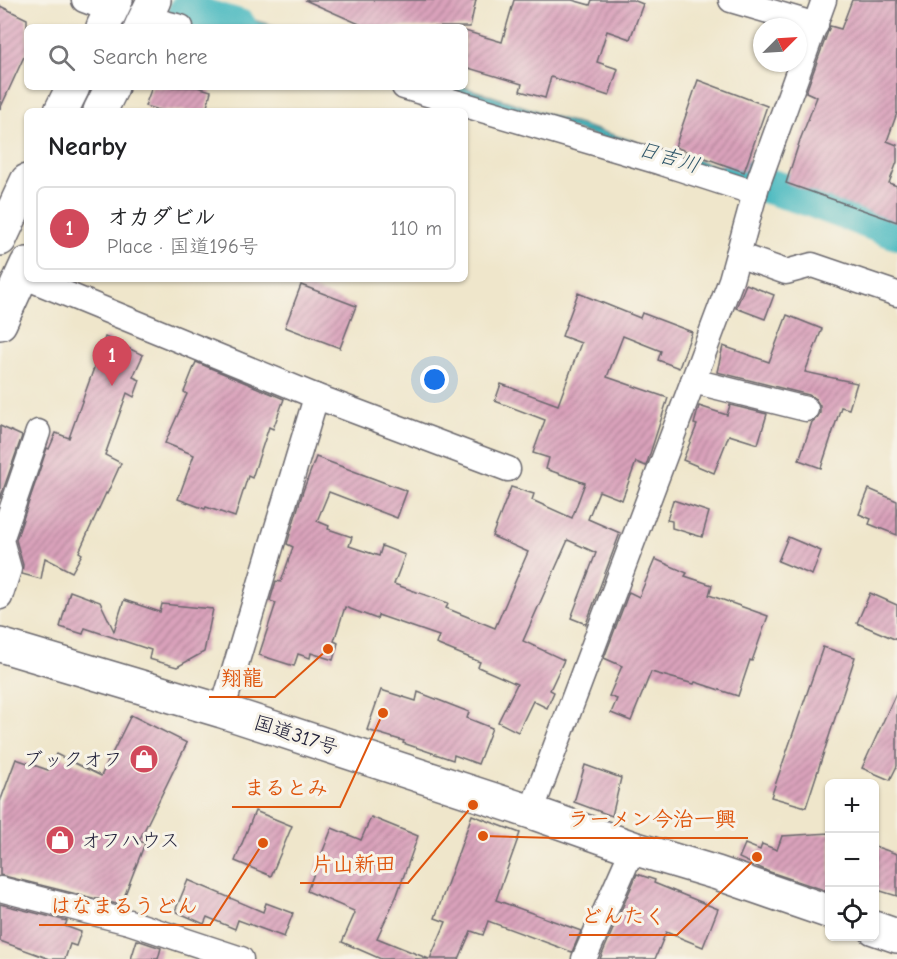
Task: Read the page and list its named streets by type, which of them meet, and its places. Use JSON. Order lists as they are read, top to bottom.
{
  "streets": {
    "highway": ["国道317号"]
  },
  "water": ["日吉川"],
  "places": {
    "other": [
      "翔龍",
      "まるとみ",
      "片山新田",
      "ラーメン今治一興",
      "はなまるうどん",
      "どんたく"
    ],
    "shop": ["ブックオフ", "オフハウス"]
  },
  "north": "top right",
  "page": {
    "search": "Search here",
    "heading": "Nearby",
    "list": [
      {
        "mark": "1",
        "name": "オカダビル",
        "note": "Place · 国道196号",
        "value": "110 m"
      }
    ],
    "pins": "1",
    "map_buttons": ["+", "−"]
  }
}
